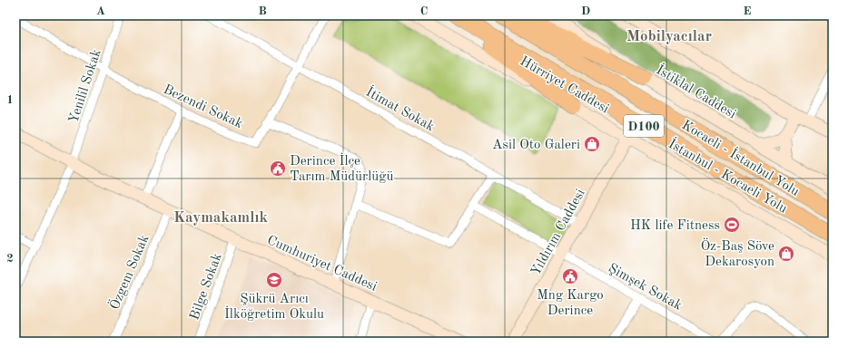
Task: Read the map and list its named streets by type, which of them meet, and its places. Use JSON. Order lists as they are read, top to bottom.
{
  "streets": {
    "highway": ["D100", "Kocaeli - İstanbul Yolu", "İstanbul - Kocaeli Yolu"],
    "main road": [
      "Hürriyet Caddesi",
      "İstiklal Caddesi",
      "Yıldırım Caddesi",
      "Cumhuriyet Caddesi"
    ],
    "street": [
      "Yenilil Sokak",
      "Bezendi Sokak",
      "İtimat Sokak",
      "Özgem Sokak",
      "Bilge Sokak",
      "Şimşek Sokak"
    ]
  },
  "crossings": [
    ["Hürriyet Caddesi", "Yıldırım Caddesi"],
    ["Yenilil Sokak", "Bezendi Sokak"],
    ["Yenilil Sokak", "Cumhuriyet Caddesi"],
    ["Bezendi Sokak", "İtimat Sokak"],
    ["İtimat Sokak", "Yıldırım Caddesi"],
    ["Yıldırım Caddesi", "Şimşek Sokak"],
    ["Cumhuriyet Caddesi", "Özgem Sokak"],
    ["Cumhuriyet Caddesi", "Bilge Sokak"]
  ],
  "districts": ["Mobilyacılar", "Kaymakamlık"],
  "places": {
    "shop": ["Asil Oto Galeri", "Öz-Baş Söve Dekarosyon"],
    "public building": ["Derince İlçe Tarım Müdürlüğü", "Mng Kargo Derince"],
    "sports": ["HK life Fitness"],
    "school or university": ["Şükrü Arıcı İlköğretim Okulu"]
  },
  "grid": {
    "columns": [
      "A",
      "B",
      "C",
      "D",
      "E"
    ],
    "rows": ["1", "2"]
  }
}
